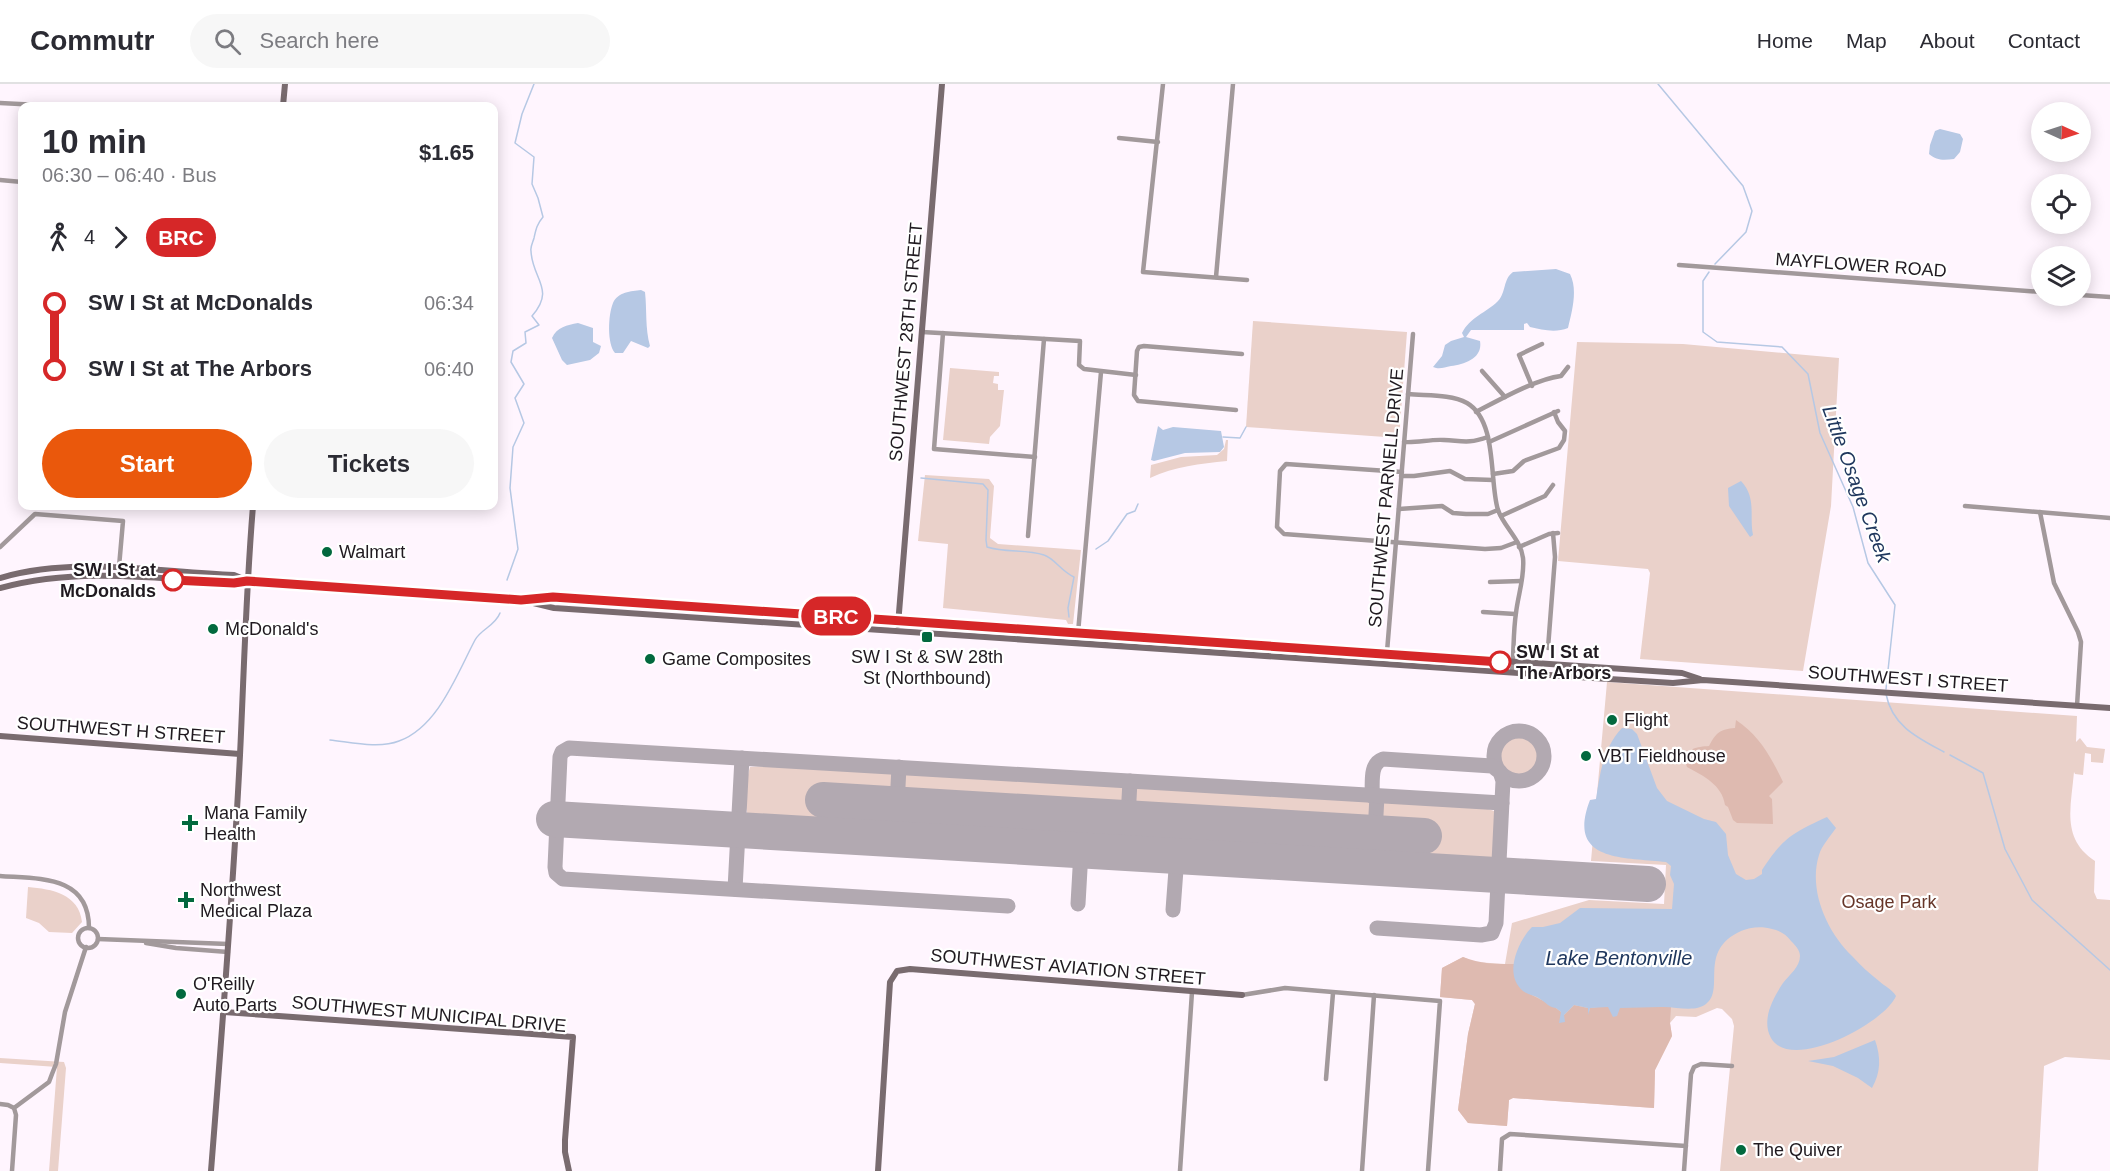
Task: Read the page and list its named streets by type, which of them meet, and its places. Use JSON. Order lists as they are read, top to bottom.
{
  "streets": {
    "main road": [
      "SOUTHWEST 28TH STREET",
      "SOUTHWEST I STREET",
      "SOUTHWEST H STREET",
      "SOUTHWEST AVIATION STREET",
      "SOUTHWEST MUNICIPAL DRIVE"
    ],
    "street": ["MAYFLOWER ROAD", "SOUTHWEST PARNELL DRIVE"]
  },
  "crossings": [
    ["SOUTHWEST 28TH STREET", "SOUTHWEST I STREET"],
    ["SOUTHWEST PARNELL DRIVE", "SOUTHWEST I STREET"]
  ],
  "water": ["Little Osage Creek", "Lake Bentonville"],
  "parks": ["Osage Park"],
  "places": {
    "other": [
      "Walmart",
      "SW I St at McDonalds",
      "McDonald's",
      "Game Composites",
      "SW I St at The Arbors",
      "Flight",
      "VBT Fieldhouse",
      "O'Reilly Auto Parts",
      "The Quiver"
    ],
    "transit": ["SW I St & SW 28th St (Northbound)"],
    "health": ["Mana Family Health", "Northwest Medical Plaza"]
  },
  "lines": ["bus line BRC"],
  "north": "right",
  "page": {
    "header": "Commutr",
    "search": "Search here",
    "nav": [
      "Home",
      "Map",
      "About",
      "Contact"
    ],
    "on_map": "BRC",
    "heading": ["10 min", "06:30 – 06:40 · Bus", "$1.65"],
    "legs": ["4", "BRC"],
    "list": [
      {
        "name": "SW I St at McDonalds",
        "value": "06:34"
      },
      {
        "name": "SW I St at The Arbors",
        "value": "06:40"
      }
    ],
    "buttons": ["Start", "Tickets"]
  }
}
